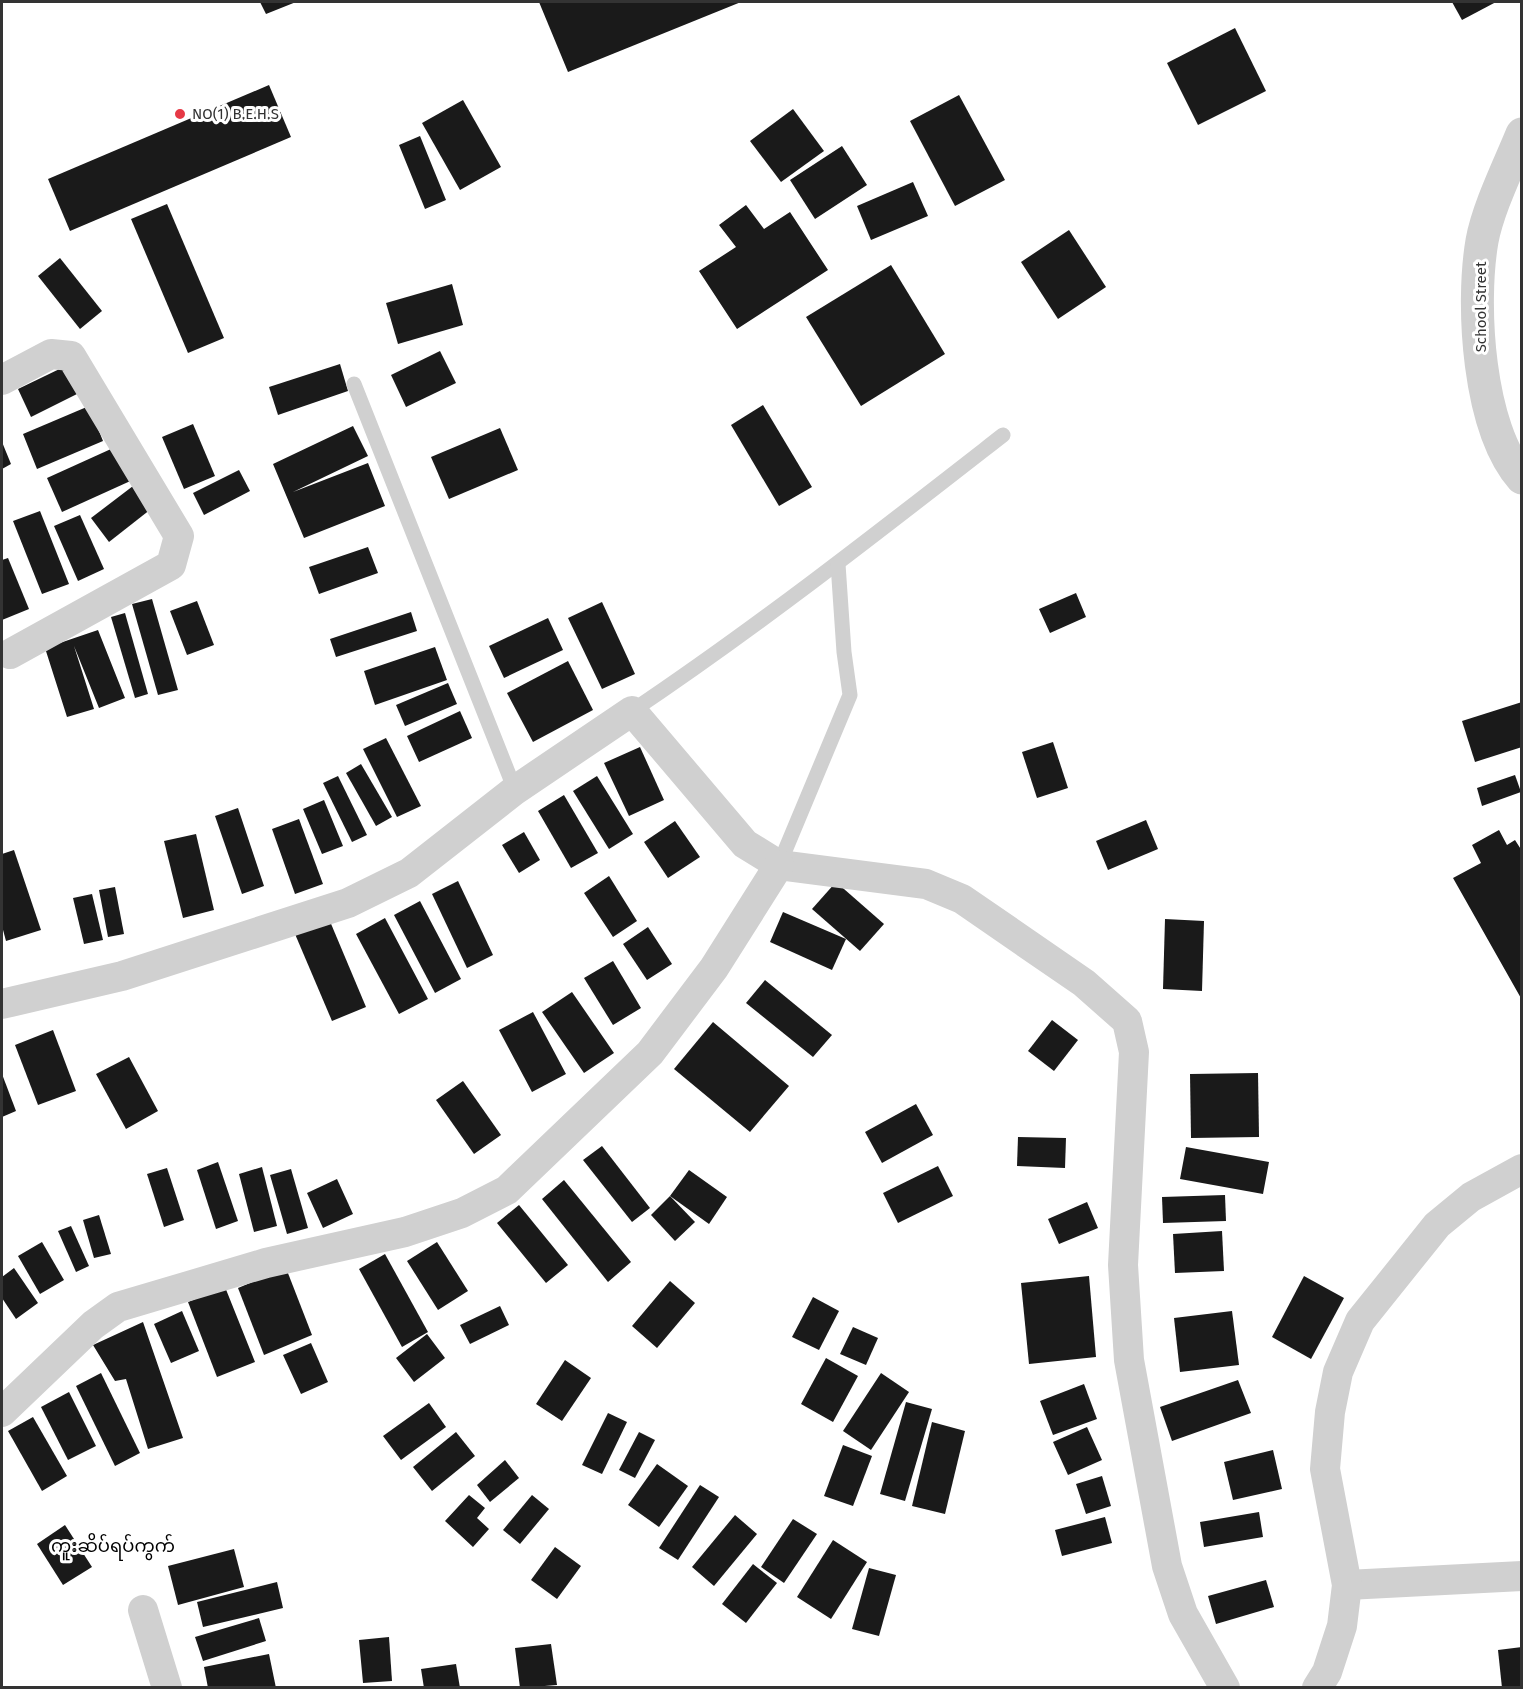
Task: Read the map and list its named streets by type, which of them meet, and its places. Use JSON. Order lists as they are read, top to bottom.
{
  "streets": {
    "street": ["School Street"]
  },
  "districts": ["ကူးဆိပ်ရပ်ကွက်"],
  "places": ["NO(1) B.E.H.S"]
}
